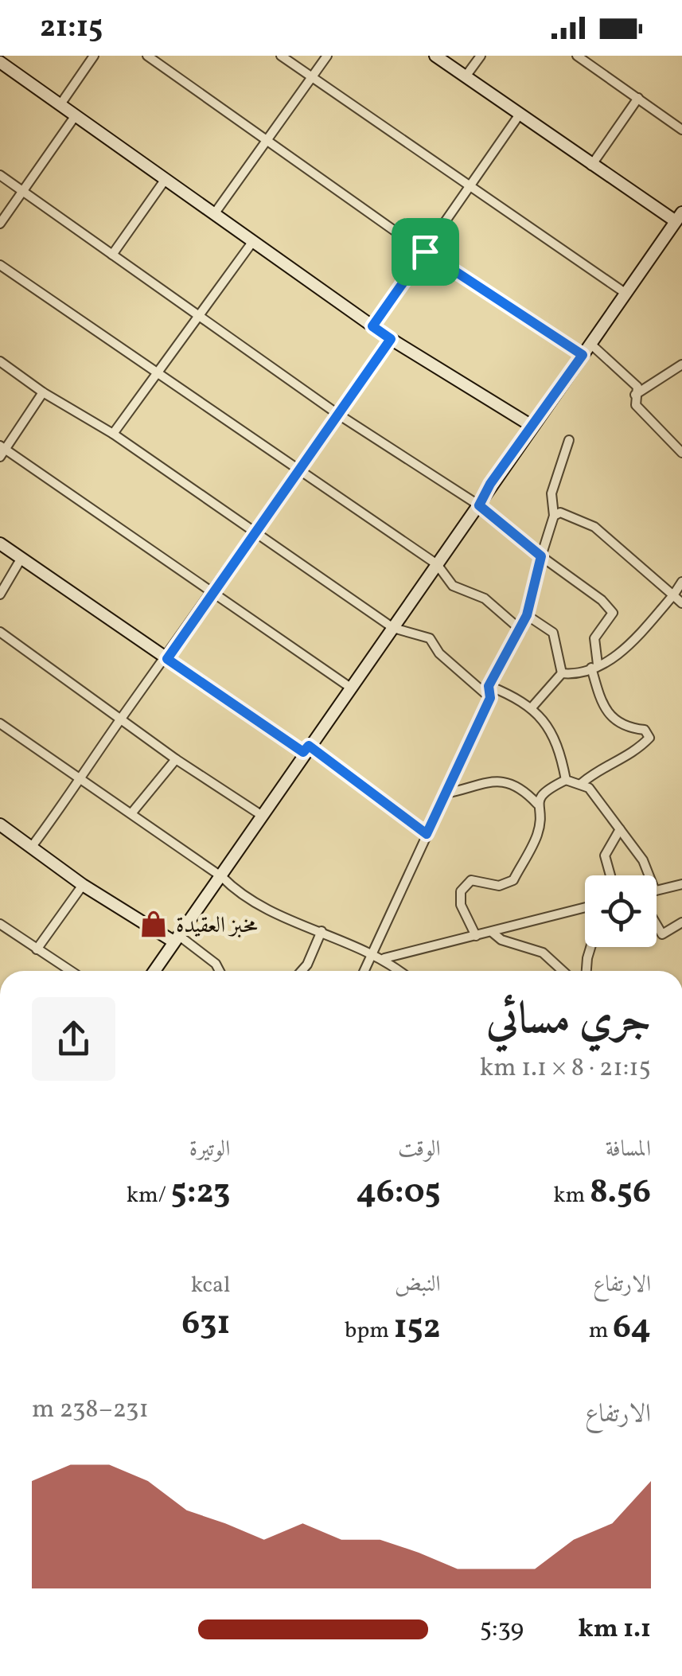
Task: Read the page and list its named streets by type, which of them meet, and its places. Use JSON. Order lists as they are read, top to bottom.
{
  "places": {
    "shop": ["مخبز العقيدة"]
  },
  "page": {
    "status": "21:15",
    "heading": ["جري مسائي", "21:15 · 8 × 1.1 km"],
    "stats": [
      ["المسافة", "8.56 km"],
      ["الوقت", "46:05"],
      ["الوتيرة", "5:23 /km"],
      ["الارتفاع", "64 m"],
      ["النبض", "152 bpm"],
      ["kcal", "631"]
    ],
    "chart": ["الارتفاع", "231–238 m"],
    "list": [
      {
        "name": "1.1 km",
        "note": "5:39"
      }
    ]
  }
}
